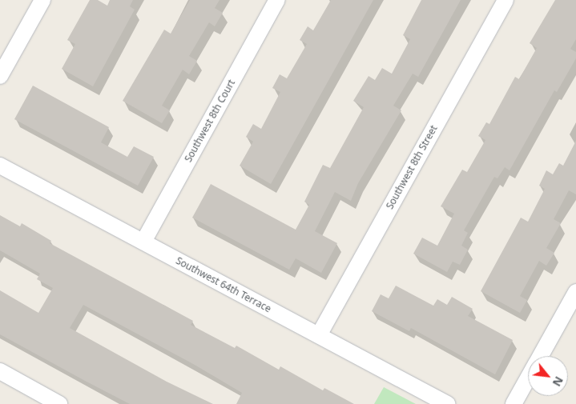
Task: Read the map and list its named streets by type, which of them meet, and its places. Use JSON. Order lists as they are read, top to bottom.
{
  "streets": {
    "street": ["Southwest 8th Court", "Southwest 8th Street", "Southwest 64th Terrace"]
  },
  "crossings": [
    ["Southwest 8th Court", "Southwest 64th Terrace"],
    ["Southwest 8th Street", "Southwest 64th Terrace"]
  ],
  "north": "bottom right"
}
